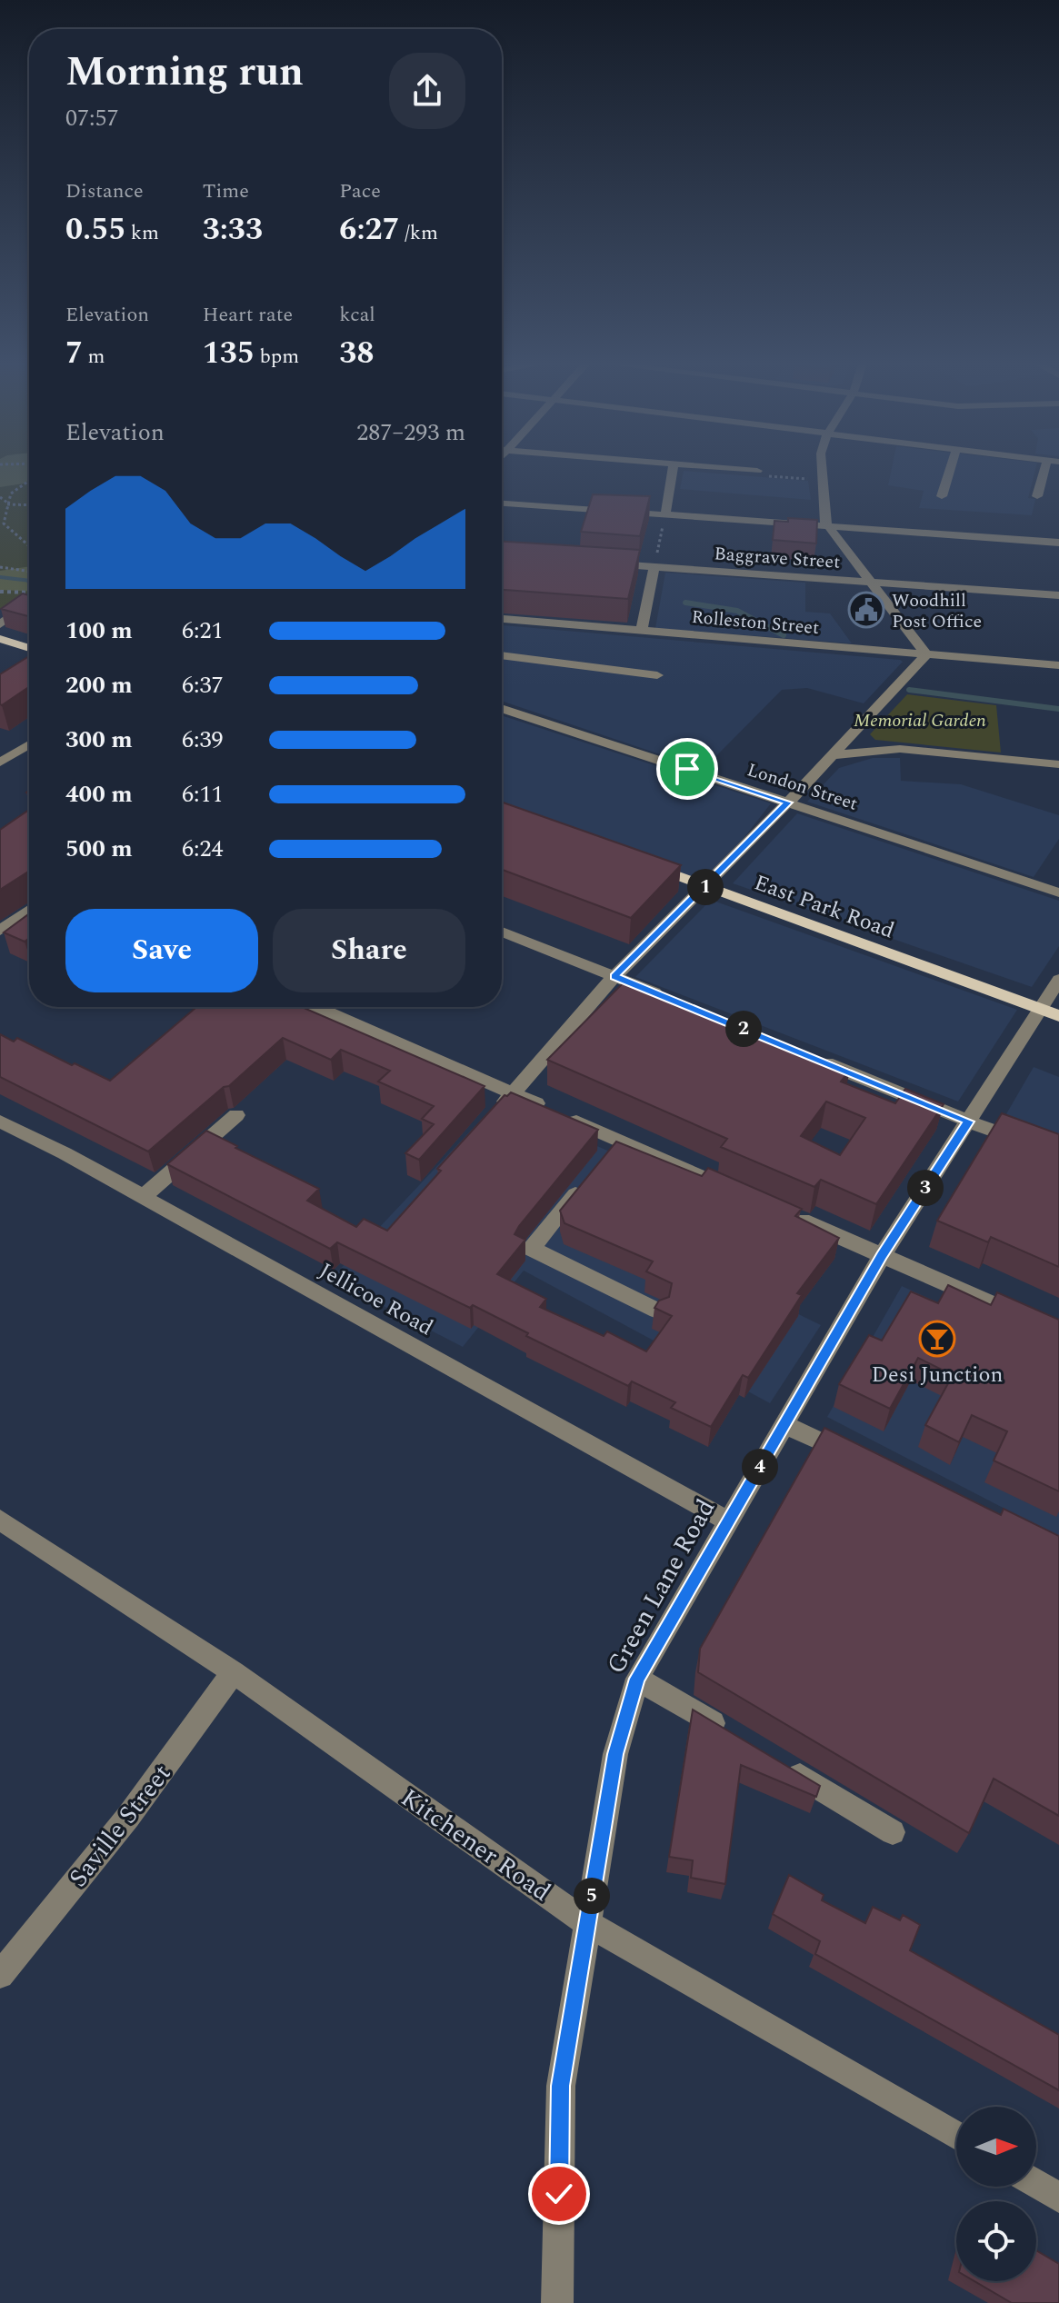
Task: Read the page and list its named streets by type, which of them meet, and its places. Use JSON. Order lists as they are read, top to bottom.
{
  "streets": {
    "main road": ["East Park Road"],
    "street": [
      "Baggrave Street",
      "Rolleston Street",
      "London Street",
      "Jellicoe Road",
      "Green Lane Road",
      "Saville Street",
      "Kitchener Road"
    ]
  },
  "crossings": [
    ["East Park Road", "Green Lane Road"],
    ["Jellicoe Road", "Green Lane Road"],
    ["Green Lane Road", "Kitchener Road"],
    ["Saville Street", "Kitchener Road"]
  ],
  "parks": ["Memorial Garden"],
  "places": {
    "public building": ["Woodhill Post Office"],
    "bar": ["Desi Junction"]
  },
  "north": "right",
  "page": {
    "heading": ["Morning run", "07:57"],
    "stats": [
      ["Distance", "0.55 km"],
      ["Time", "3:33"],
      ["Pace", "6:27 /km"],
      ["Elevation", "7 m"],
      ["Heart rate", "135 bpm"],
      ["kcal", "38"]
    ],
    "chart": ["Elevation", "287–293 m"],
    "list": [
      {
        "name": "100 m",
        "note": "6:21"
      },
      {
        "name": "200 m",
        "note": "6:37"
      },
      {
        "name": "300 m",
        "note": "6:39"
      },
      {
        "name": "400 m",
        "note": "6:11"
      },
      {
        "name": "500 m",
        "note": "6:24"
      }
    ],
    "pins": [
      "1",
      "2",
      "3",
      "4",
      "5"
    ],
    "buttons": ["Save", "Share"]
  }
}
